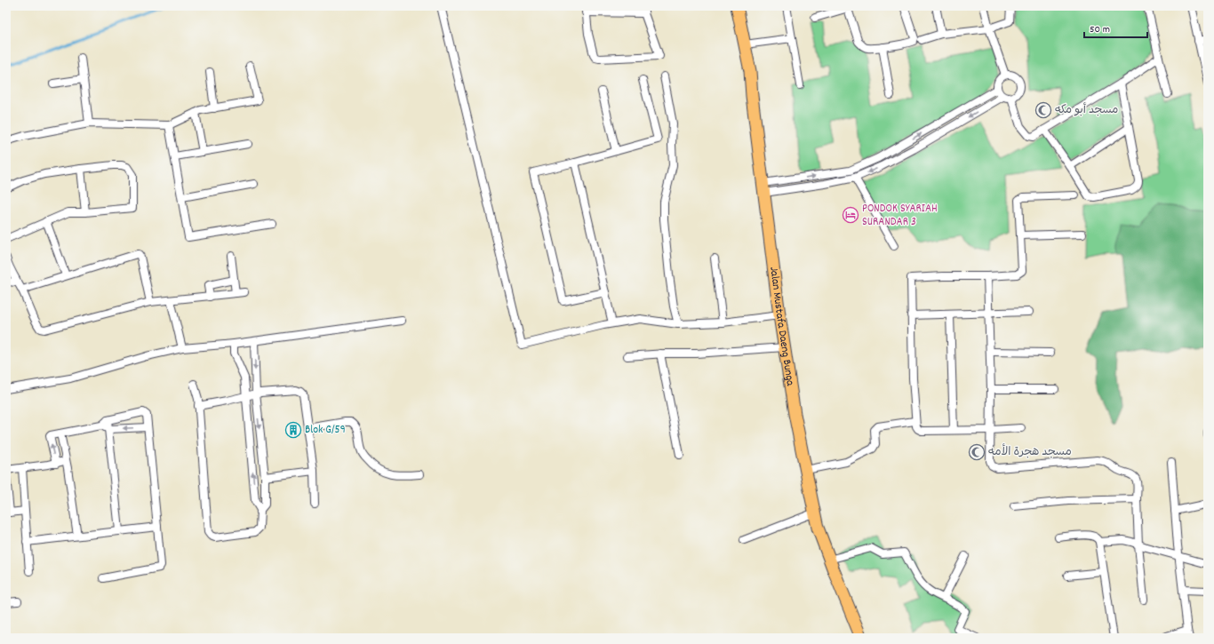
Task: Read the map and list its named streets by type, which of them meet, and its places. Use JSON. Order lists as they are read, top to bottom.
{
  "streets": {
    "main road": ["Jalan Mustafa Daeng Bunga"]
  },
  "places": {
    "mosque": ["مسجد أبو مكه", "مسجد هجرة الأمه"],
    "hotel": ["PONDOK SYARIAH SURANDAR 3"],
    "building": ["Blok G/59"]
  },
  "scale_bar": "50 m"
}
